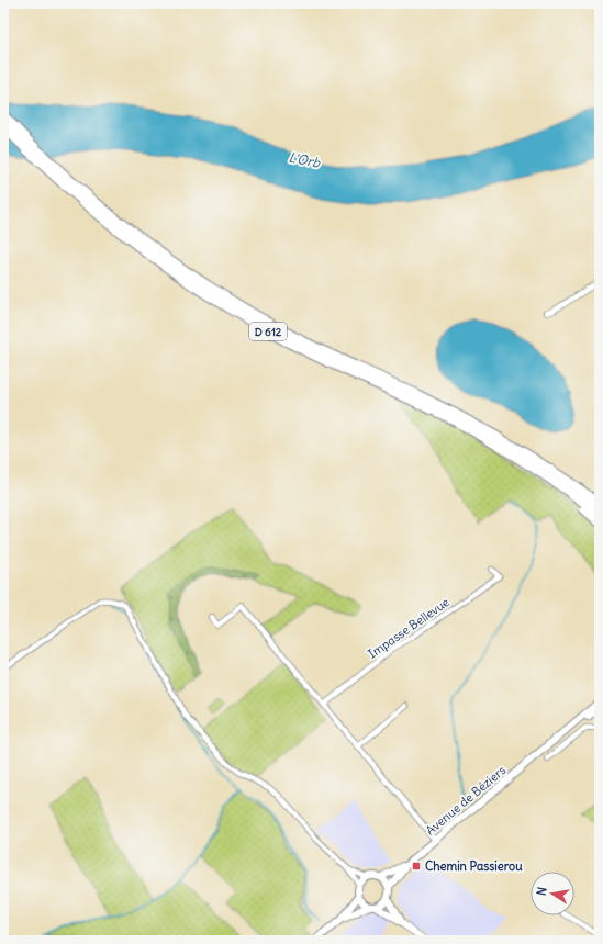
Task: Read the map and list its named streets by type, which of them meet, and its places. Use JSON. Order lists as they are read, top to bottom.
{
  "streets": {
    "highway": ["D 612"],
    "main road": ["Avenue de Béziers"],
    "street": ["Impasse Bellevue"]
  },
  "water": ["L'Orb"],
  "places": {
    "transit": ["Chemin Passierou"]
  },
  "north": "left"
}
